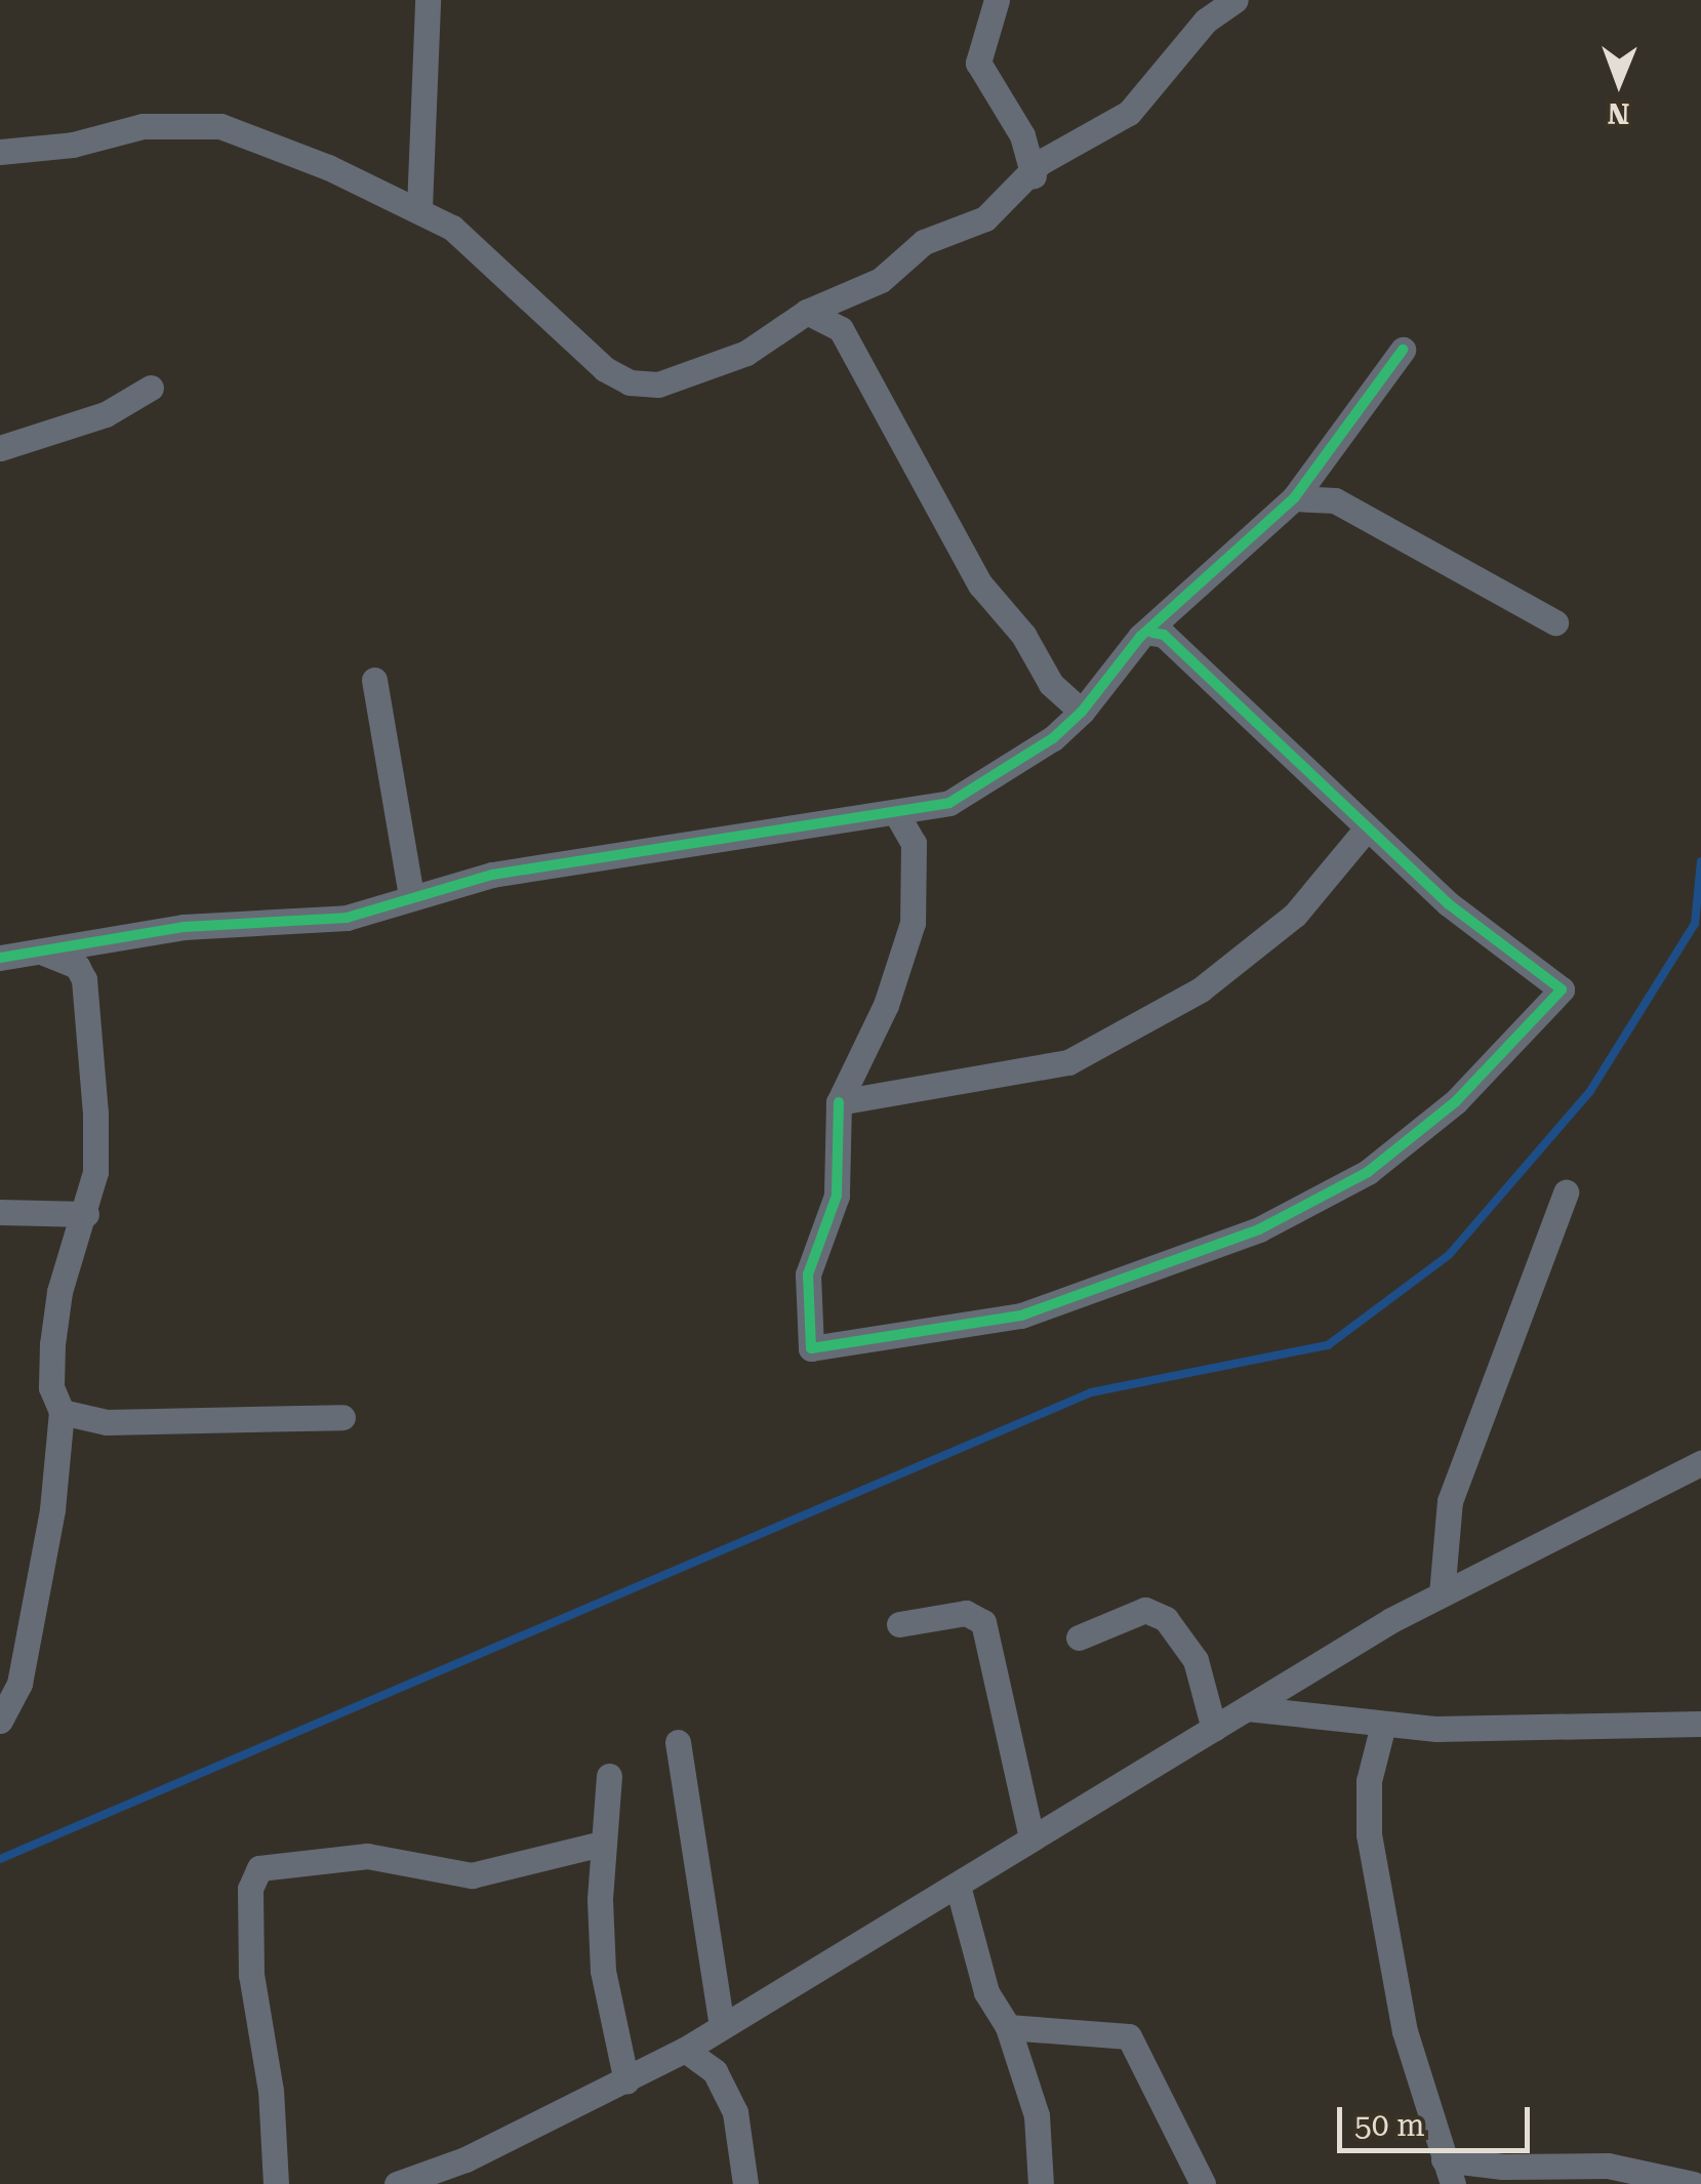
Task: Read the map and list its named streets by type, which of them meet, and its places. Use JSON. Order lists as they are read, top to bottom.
{
  "scale_bar": "50 m",
  "north": "bottom"
}
